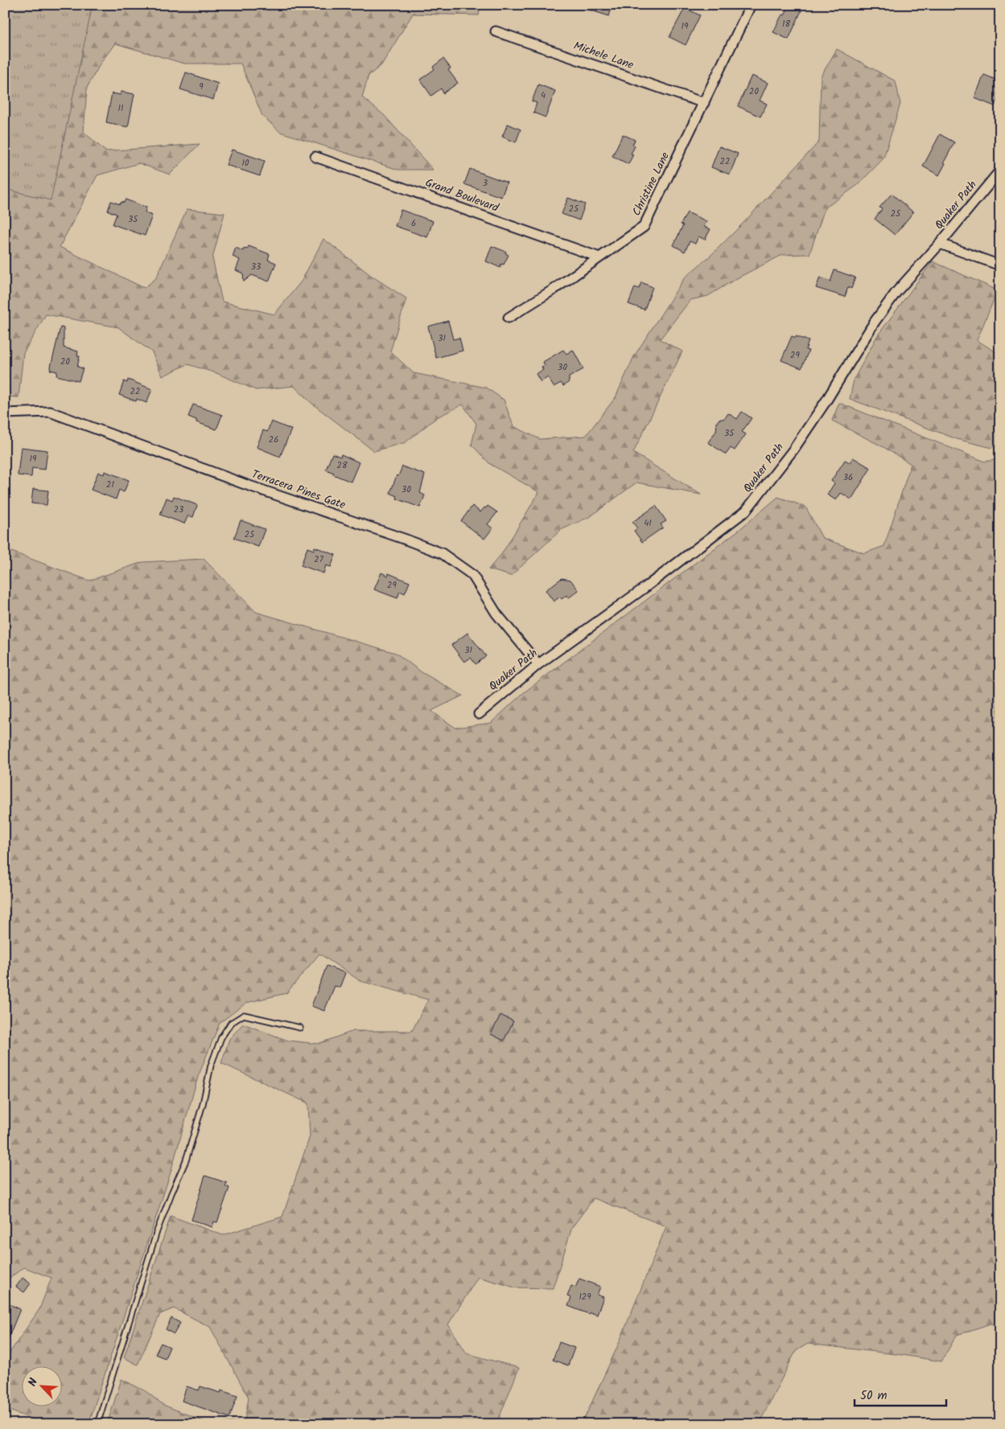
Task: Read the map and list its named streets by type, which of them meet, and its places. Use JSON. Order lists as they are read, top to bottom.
{
  "streets": {
    "street": [
      "Michele Lane",
      "Christine Lane",
      "Grand Boulevard",
      "Quaker Path",
      "Terracera Pines Gate"
    ]
  },
  "crossings": [
    ["Michele Lane", "Christine Lane"],
    ["Christine Lane", "Grand Boulevard"],
    ["Quaker Path", "Terracera Pines Gate"]
  ],
  "house_numbers": [
    "18",
    "19",
    "9",
    "20",
    "4",
    "11",
    "22",
    "10",
    "3",
    "25",
    "25",
    "35",
    "6",
    "33",
    "31",
    "29",
    "20",
    "30",
    "22",
    "35",
    "26",
    "19",
    "28",
    "36",
    "21",
    "30",
    "23",
    "41",
    "25",
    "27",
    "29",
    "31",
    "129"
  ],
  "scale_bar": "50 m",
  "north": "top left"
}
